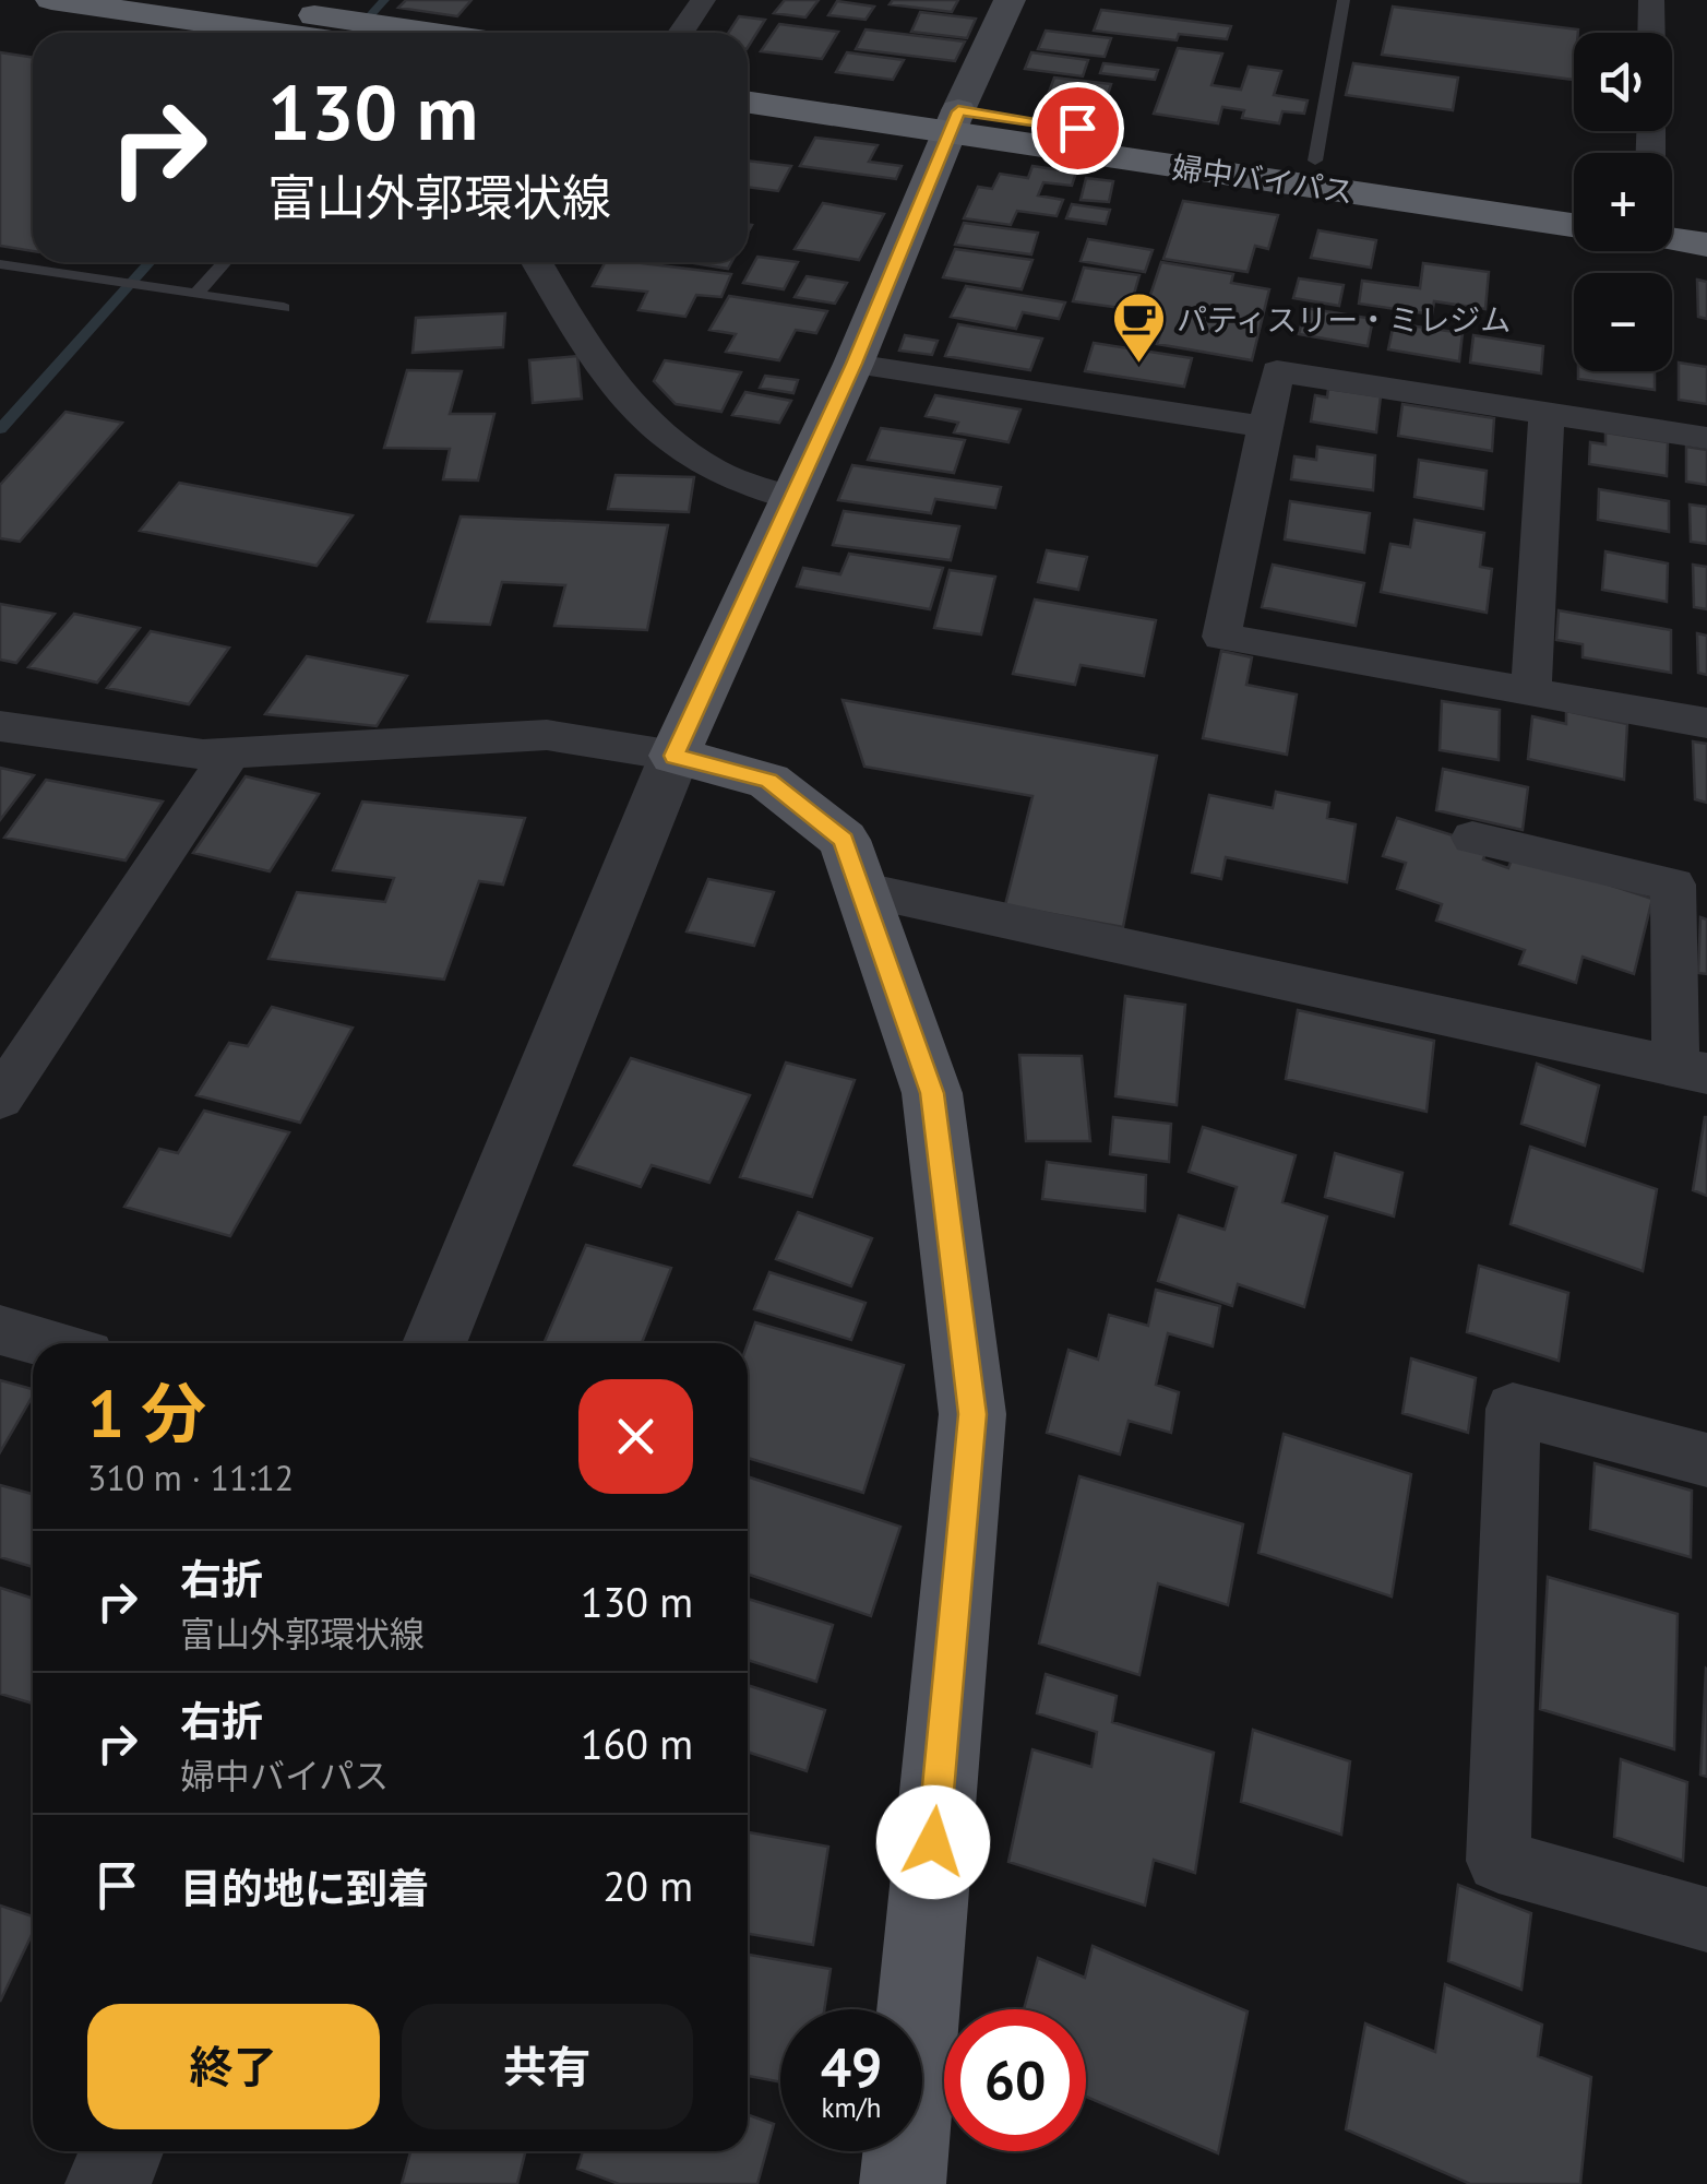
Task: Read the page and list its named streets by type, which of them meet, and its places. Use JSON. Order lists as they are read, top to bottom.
{
  "streets": {
    "highway": ["婦中バイパス"]
  },
  "places": {
    "cafe": ["パティスリー・ミレジム"]
  },
  "page": {
    "map_buttons": ["+", "−"],
    "turn": ["130 m", "富山外郭環状線"],
    "heading": ["1 分", "310 m · 11:12"],
    "list": [
      {
        "name": "右折",
        "note": "富山外郭環状線",
        "value": "130 m"
      },
      {
        "name": "右折",
        "note": "婦中バイパス",
        "value": "160 m"
      },
      {
        "name": "目的地に到着",
        "value": "20 m"
      }
    ],
    "buttons": ["終了", "共有"],
    "speed": "49 km/h",
    "limit": "60"
  }
}
